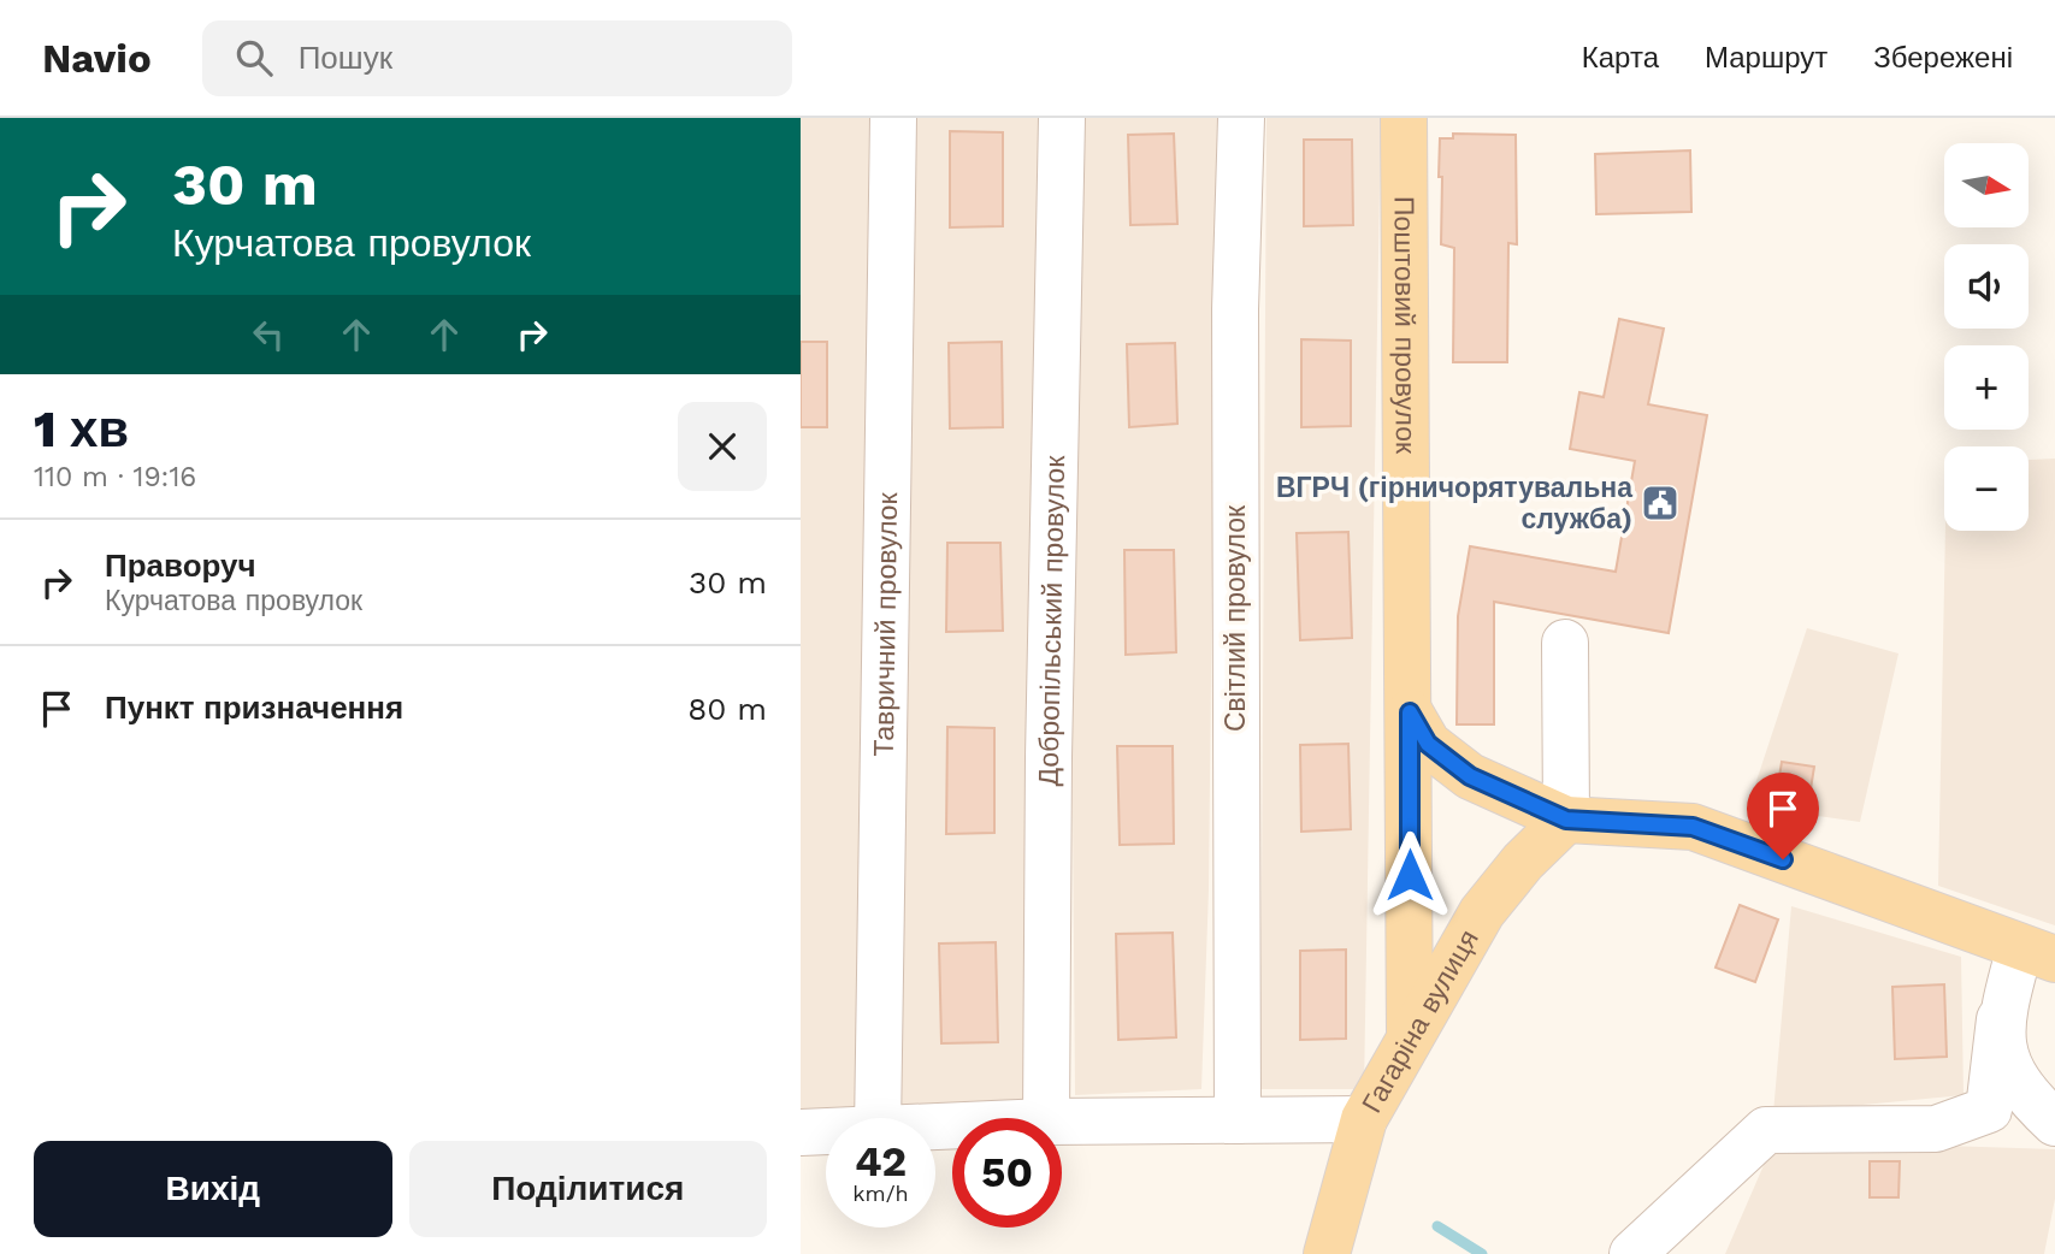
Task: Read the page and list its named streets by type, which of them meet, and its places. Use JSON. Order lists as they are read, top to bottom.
{
  "streets": {
    "main road": ["Поштовий провулок", "Гагаріна вулиця"],
    "street": ["Світлий провулок", "Добропільський провулок", "Тавричний провулок"]
  },
  "crossings": [
    ["Поштовий провулок", "Гагаріна вулиця"]
  ],
  "places": {
    "public building": ["ВГРЧ (гірничорятувальна служба)"]
  },
  "north": "right",
  "page": {
    "header": "Navio",
    "search": "Пошук",
    "nav": ["Карта", "Маршрут", "Збережені"],
    "turn": ["30 m", "Курчатова провулок"],
    "map_buttons": ["+", "−"],
    "heading": ["1 хв", "110 m · 19:16"],
    "list": [
      {
        "name": "Праворуч",
        "note": "Курчатова провулок",
        "value": "30 m"
      },
      {
        "name": "Пункт призначення",
        "value": "80 m"
      }
    ],
    "speed": "42 km/h",
    "limit": "50",
    "buttons": ["Вихід", "Поділитися"]
  }
}
